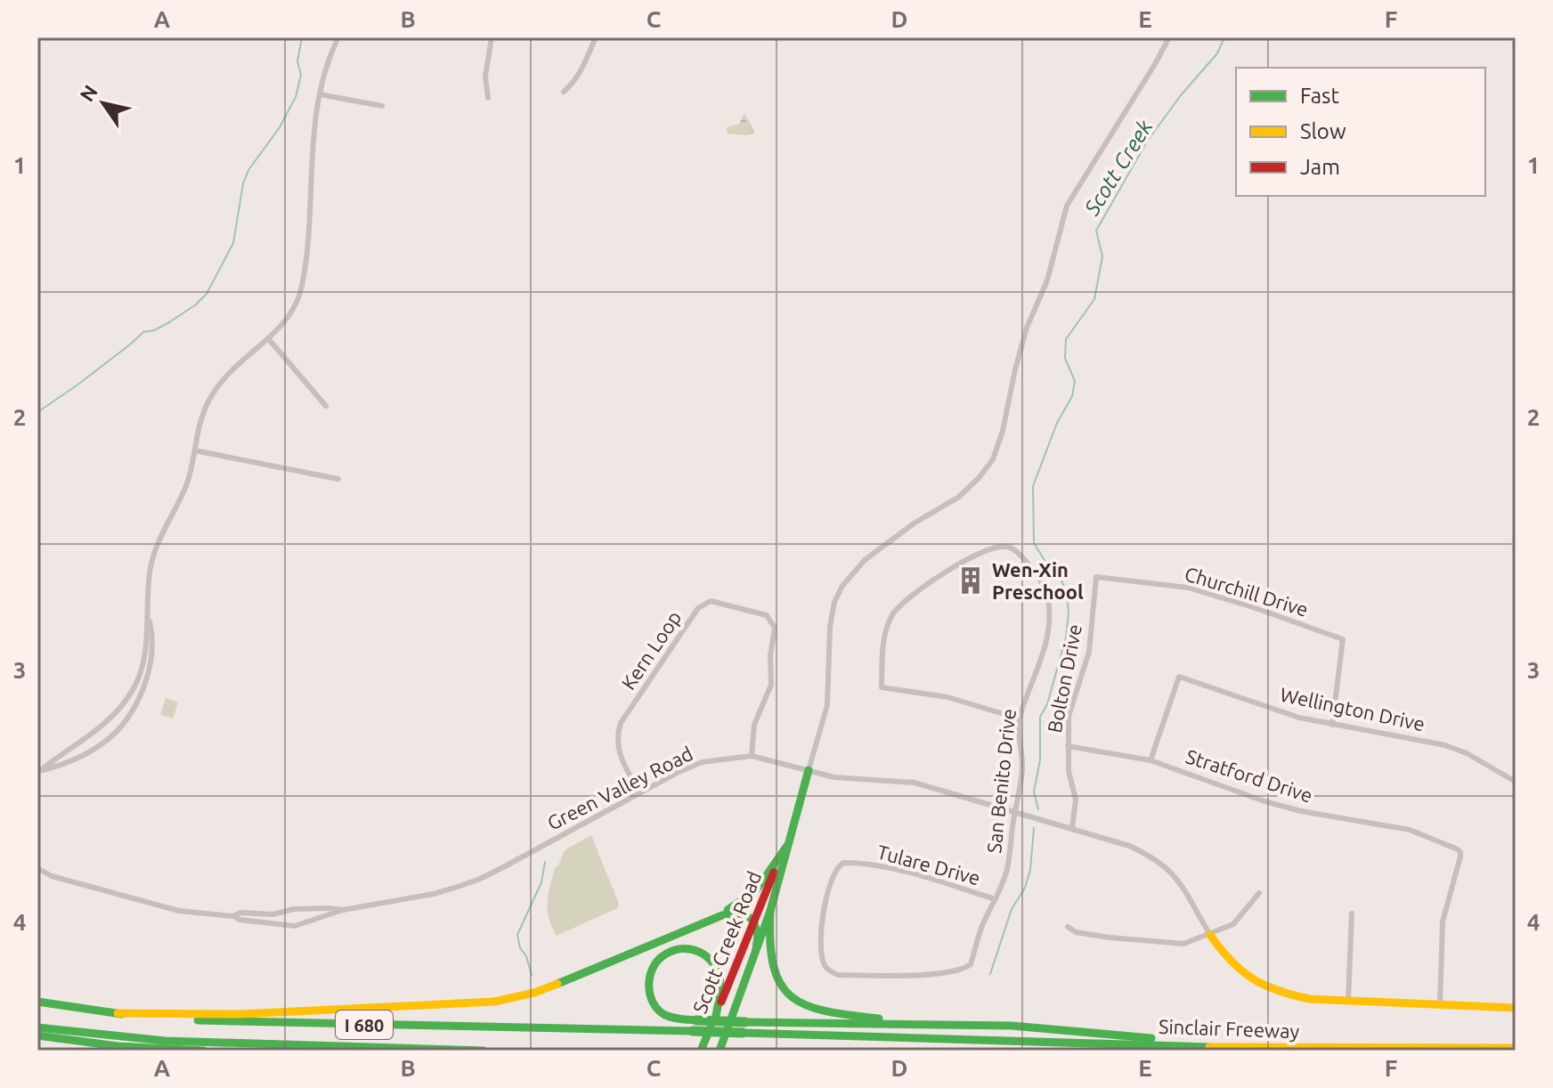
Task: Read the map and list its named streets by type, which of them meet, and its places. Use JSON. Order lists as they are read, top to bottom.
{
  "streets": {
    "main road": ["Scott Creek Road", "I 680", "Sinclair Freeway"],
    "street": [
      "Churchill Drive",
      "Kern Loop",
      "Bolton Drive",
      "Wellington Drive",
      "Stratford Drive",
      "San Benito Drive",
      "Green Valley Road",
      "Tulare Drive"
    ]
  },
  "crossings": [
    ["Churchill Drive", "Bolton Drive"],
    ["Churchill Drive", "Wellington Drive"],
    ["Kern Loop", "Green Valley Road"],
    ["Bolton Drive", "Stratford Drive"],
    ["Bolton Drive", "Green Valley Road"],
    ["Wellington Drive", "Stratford Drive"],
    ["San Benito Drive", "Green Valley Road"],
    ["San Benito Drive", "Tulare Drive"],
    ["Green Valley Road", "Scott Creek Road"]
  ],
  "water": ["Scott Creek"],
  "places": {
    "building": ["Wen-Xin Preschool"]
  },
  "legend": ["Fast", "Slow", "Jam"],
  "north": "top left",
  "grid": {
    "columns": [
      "A",
      "B",
      "C",
      "D",
      "E",
      "F"
    ],
    "rows": [
      "1",
      "2",
      "3",
      "4"
    ]
  }
}
